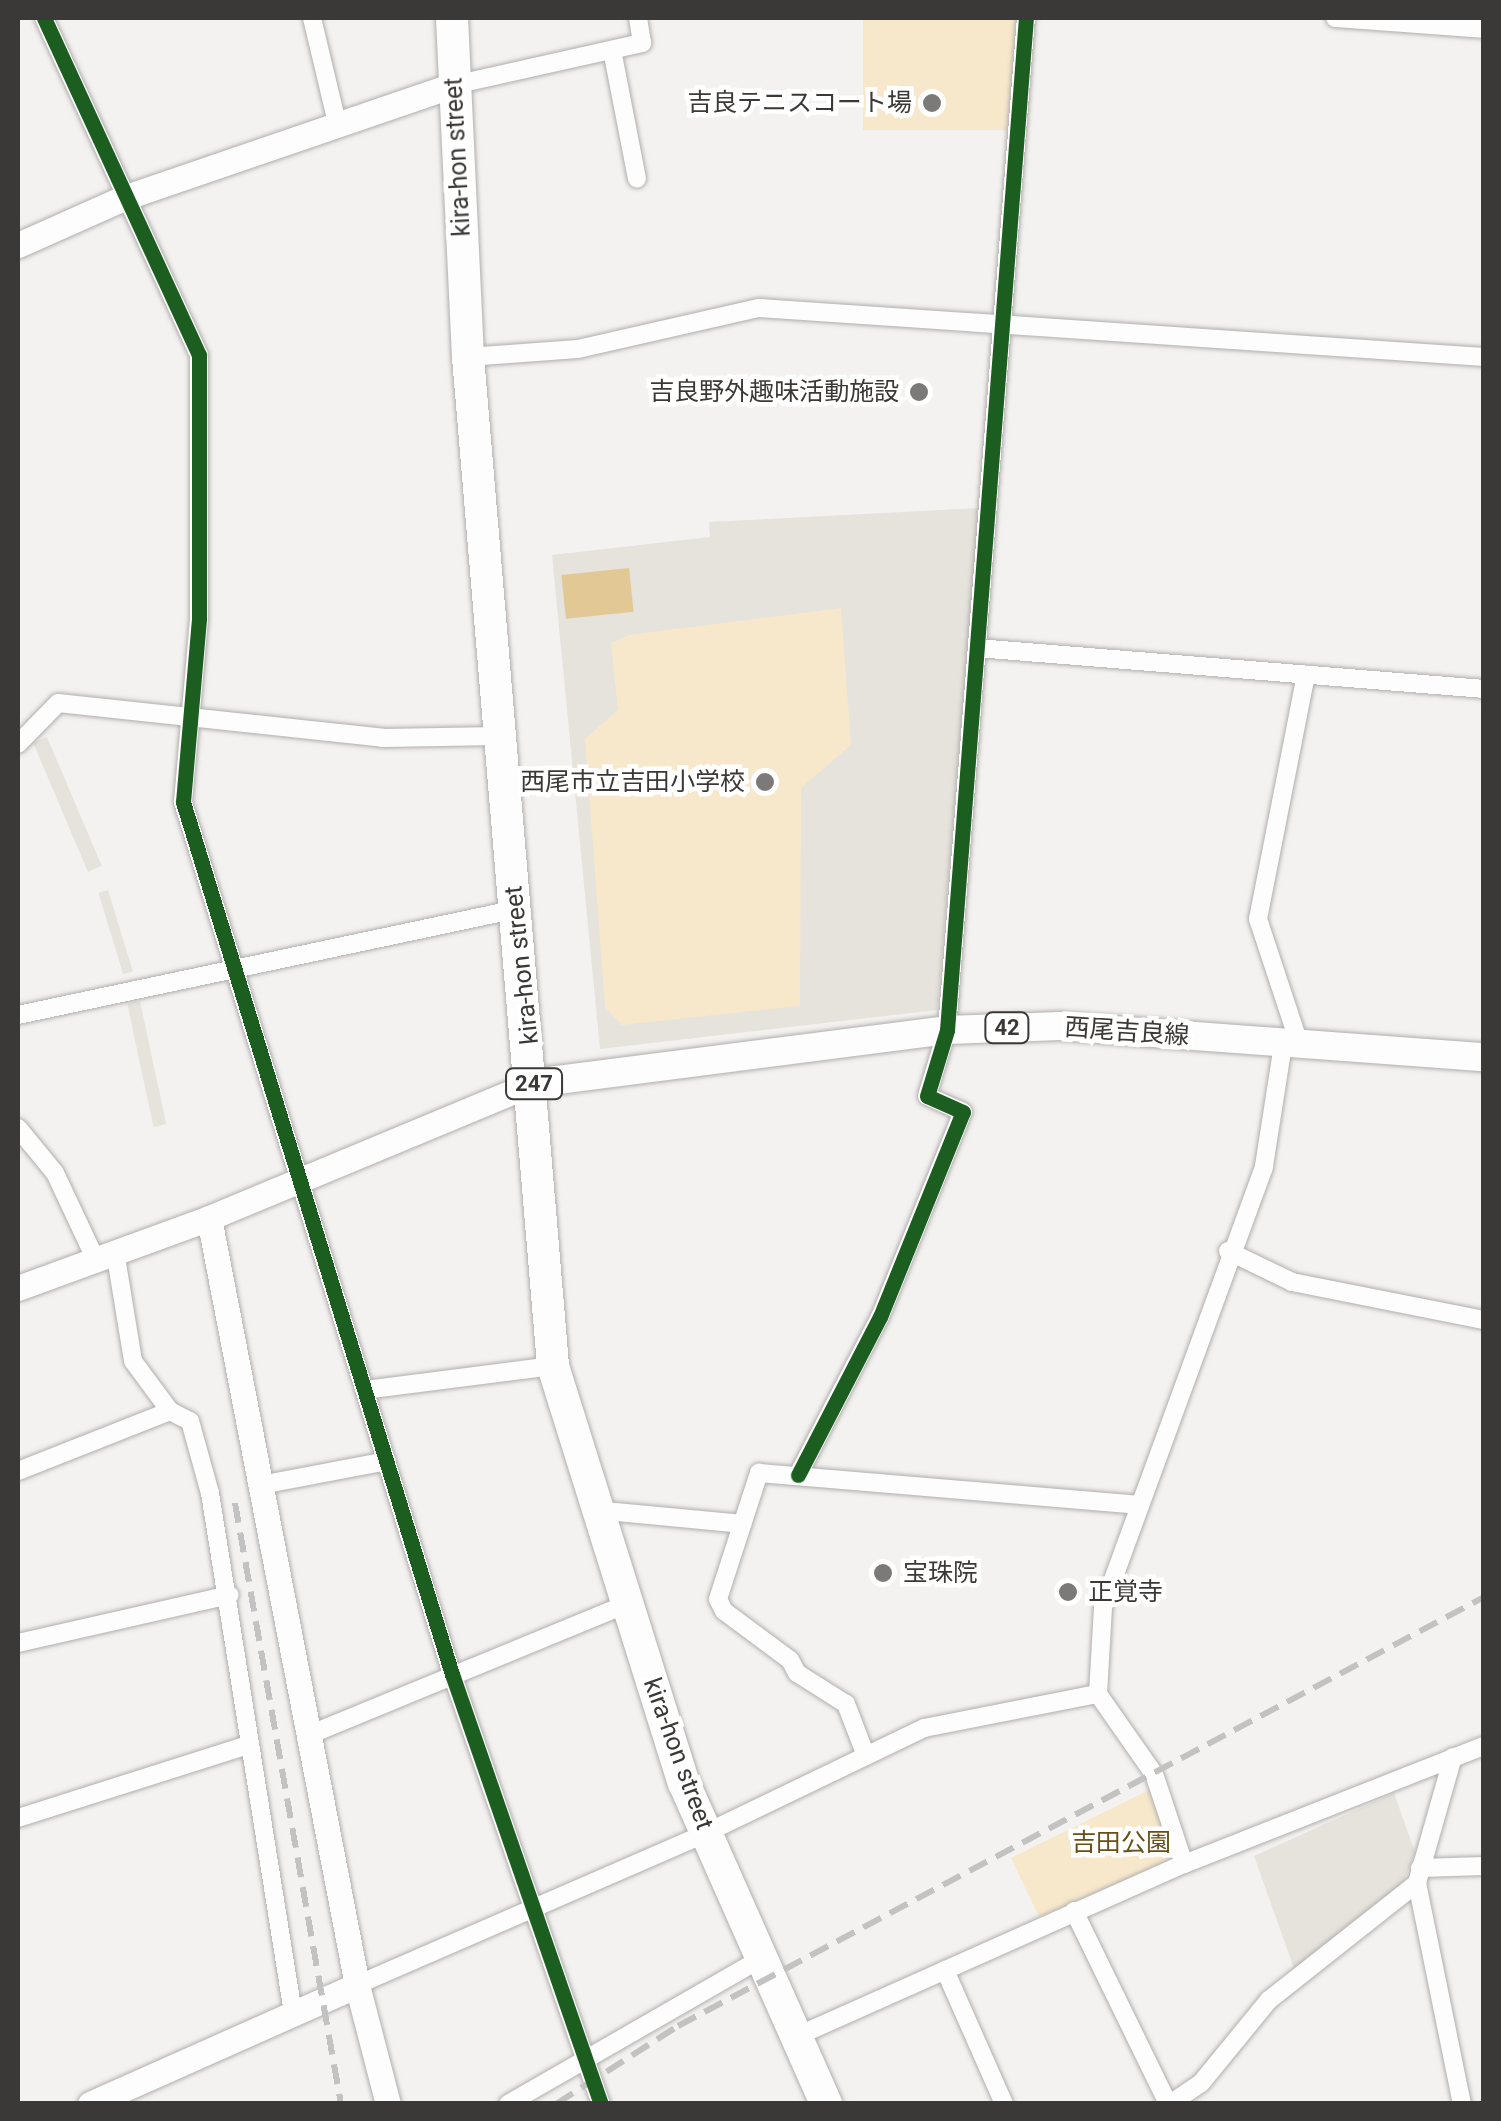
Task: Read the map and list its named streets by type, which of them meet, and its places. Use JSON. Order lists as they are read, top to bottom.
{
  "streets": {
    "highway": ["kira-hon street", "247"],
    "main road": ["42", "西尾吉良線"]
  },
  "crossings": [
    ["kira-hon street", "西尾吉良線"]
  ],
  "parks": ["吉田公園"],
  "places": [
    "吉良テニスコート場",
    "吉良野外趣味活動施設",
    "西尾市立吉田小学校",
    "宝珠院",
    "正覚寺"
  ]
}
